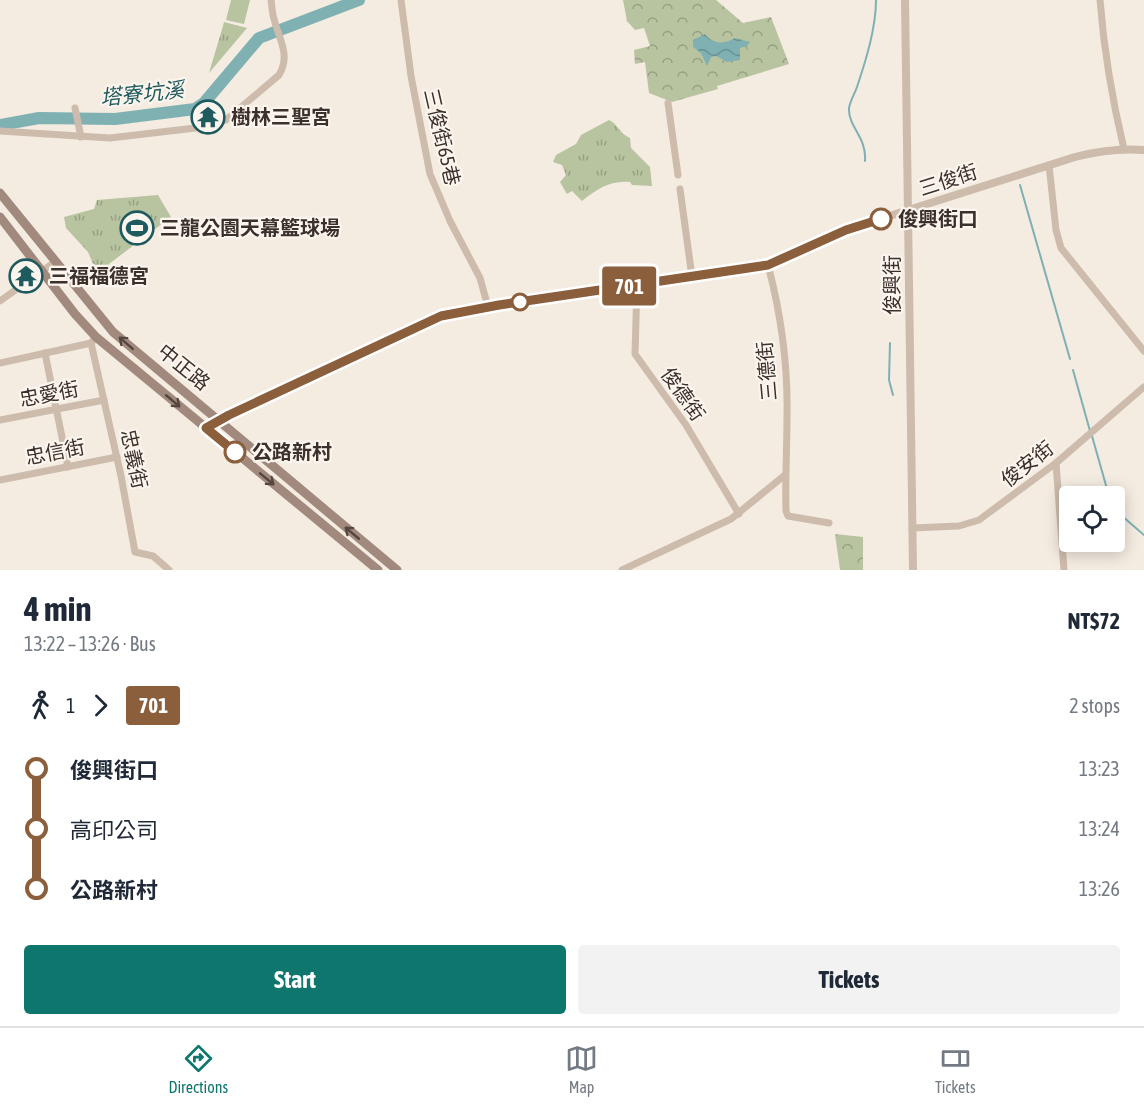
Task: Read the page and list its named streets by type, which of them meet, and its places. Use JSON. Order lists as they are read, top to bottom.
{
  "streets": {
    "main road": ["中正路"],
    "street": [
      "三俊街65巷",
      "三俊街",
      "俊興街",
      "三德街",
      "忠愛街",
      "俊德街",
      "忠信街",
      "忠義街",
      "俊安街"
    ]
  },
  "crossings": [
    ["三俊街65巷", "三俊街"],
    ["三俊街", "俊興街"],
    ["三俊街", "中正路"],
    ["三俊街", "三德街"],
    ["三俊街", "俊德街"],
    ["俊興街", "俊安街"],
    ["中正路", "忠義街"],
    ["忠愛街", "忠義街"],
    ["忠信街", "忠義街"]
  ],
  "water": ["塔寮坑溪"],
  "places": {
    "temple": ["樹林三聖宮", "三福福德宮"],
    "other": ["俊興街口", "公路新村"],
    "sports": ["三龍公園天幕籃球場"]
  },
  "lines": ["bus line 701"],
  "page": {
    "on_map": "701",
    "heading": ["4 min", "13:22 – 13:26 · Bus", "NT$72"],
    "legs": ["1", "701", "2 stops"],
    "list": [
      {
        "name": "俊興街口",
        "value": "13:23"
      },
      {
        "name": "高印公司",
        "value": "13:24"
      },
      {
        "name": "公路新村",
        "value": "13:26"
      }
    ],
    "buttons": ["Start", "Tickets"],
    "tabs": ["Directions", "Map", "Tickets"]
  }
}
